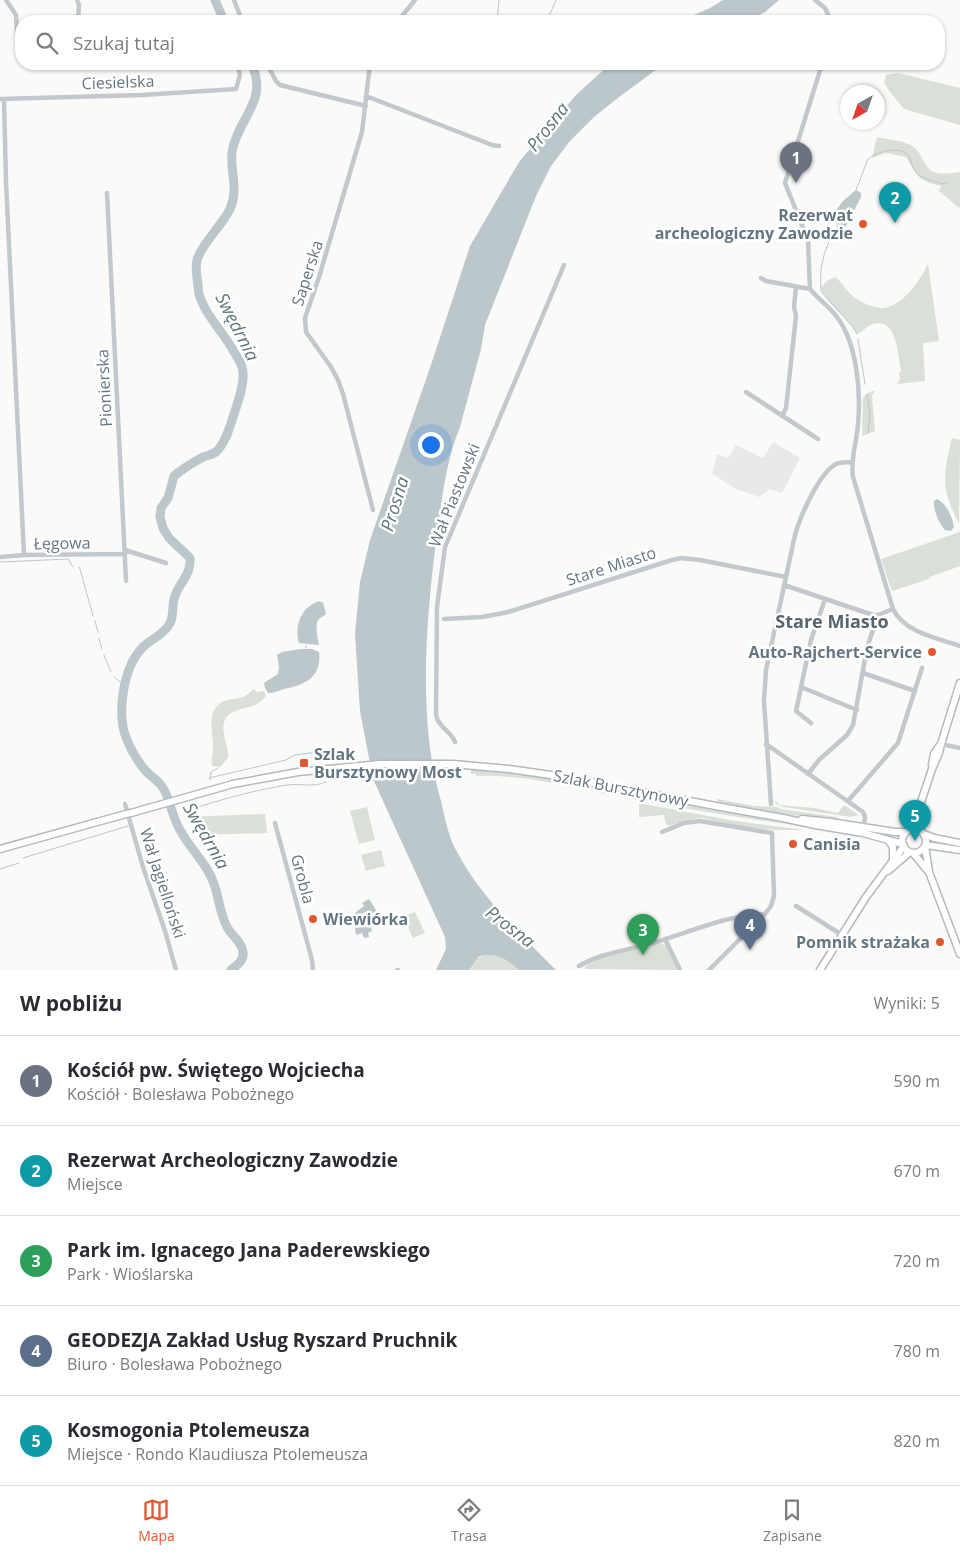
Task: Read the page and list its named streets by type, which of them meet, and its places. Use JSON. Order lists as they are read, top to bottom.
{
  "streets": {
    "main road": ["Szlak Bursztynowy"],
    "street": [
      "Ciesielska",
      "Saperska",
      "Pionierska",
      "Wał Piastowski",
      "Łęgowa",
      "Stare Miasto",
      "Grobla",
      "Wał Jagielloński"
    ]
  },
  "crossings": [
    ["Pionierska", "Łęgowa"]
  ],
  "districts": ["Stare Miasto"],
  "water": ["Prosna", "Swędrnia"],
  "places": {
    "other": [
      "Rezerwat archeologiczny Zawodzie",
      "Auto-Rajchert-Service",
      "Canisia",
      "Wiewiórka",
      "Pomnik strażaka"
    ],
    "transit": ["Szlak Bursztynowy Most"]
  },
  "north": "bottom left",
  "page": {
    "search": "Szukaj tutaj",
    "pins": [
      "1",
      "2",
      "5",
      "4",
      "3"
    ],
    "heading": ["W pobliżu", "Wyniki: 5"],
    "list": [
      {
        "mark": "1",
        "name": "Kościół pw. Świętego Wojciecha",
        "note": "Kościół · Bolesława Pobożnego",
        "value": "590 m"
      },
      {
        "mark": "2",
        "name": "Rezerwat Archeologiczny Zawodzie",
        "note": "Miejsce",
        "value": "670 m"
      },
      {
        "mark": "3",
        "name": "Park im. Ignacego Jana Paderewskiego",
        "note": "Park · Wioślarska",
        "value": "720 m"
      },
      {
        "mark": "4",
        "name": "GEODEZJA Zakład Usług Ryszard Pruchnik",
        "note": "Biuro · Bolesława Pobożnego",
        "value": "780 m"
      },
      {
        "mark": "5",
        "name": "Kosmogonia Ptolemeusza",
        "note": "Miejsce · Rondo Klaudiusza Ptolemeusza",
        "value": "820 m"
      }
    ],
    "nav": ["Mapa", "Trasa", "Zapisane"]
  }
}
